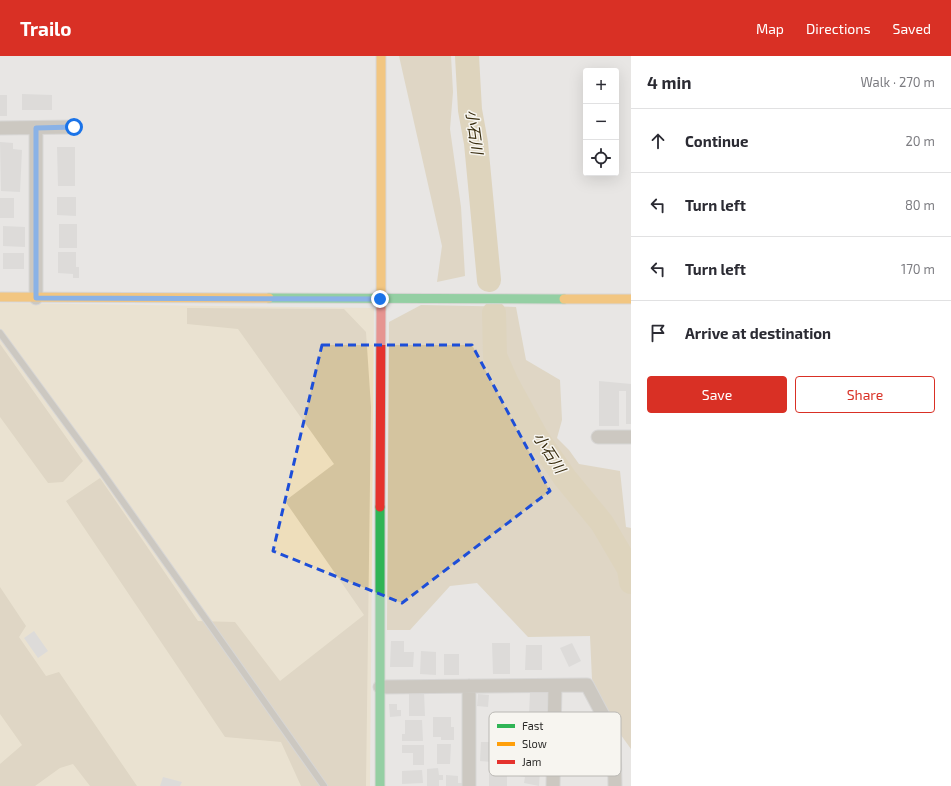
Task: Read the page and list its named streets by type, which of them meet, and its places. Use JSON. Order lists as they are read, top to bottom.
{
  "water": ["小石川"],
  "legend": ["Fast", "Slow", "Jam"],
  "page": {
    "header": "Trailo",
    "nav": ["Map", "Directions", "Saved"],
    "heading": ["4 min", "Walk · 270 m"],
    "map_buttons": ["+", "−"],
    "list": [
      ["Continue", "20 m"],
      ["Turn left", "80 m"],
      ["Turn left", "170 m"],
      "Arrive at destination"
    ],
    "buttons": ["Save", "Share"]
  }
}
